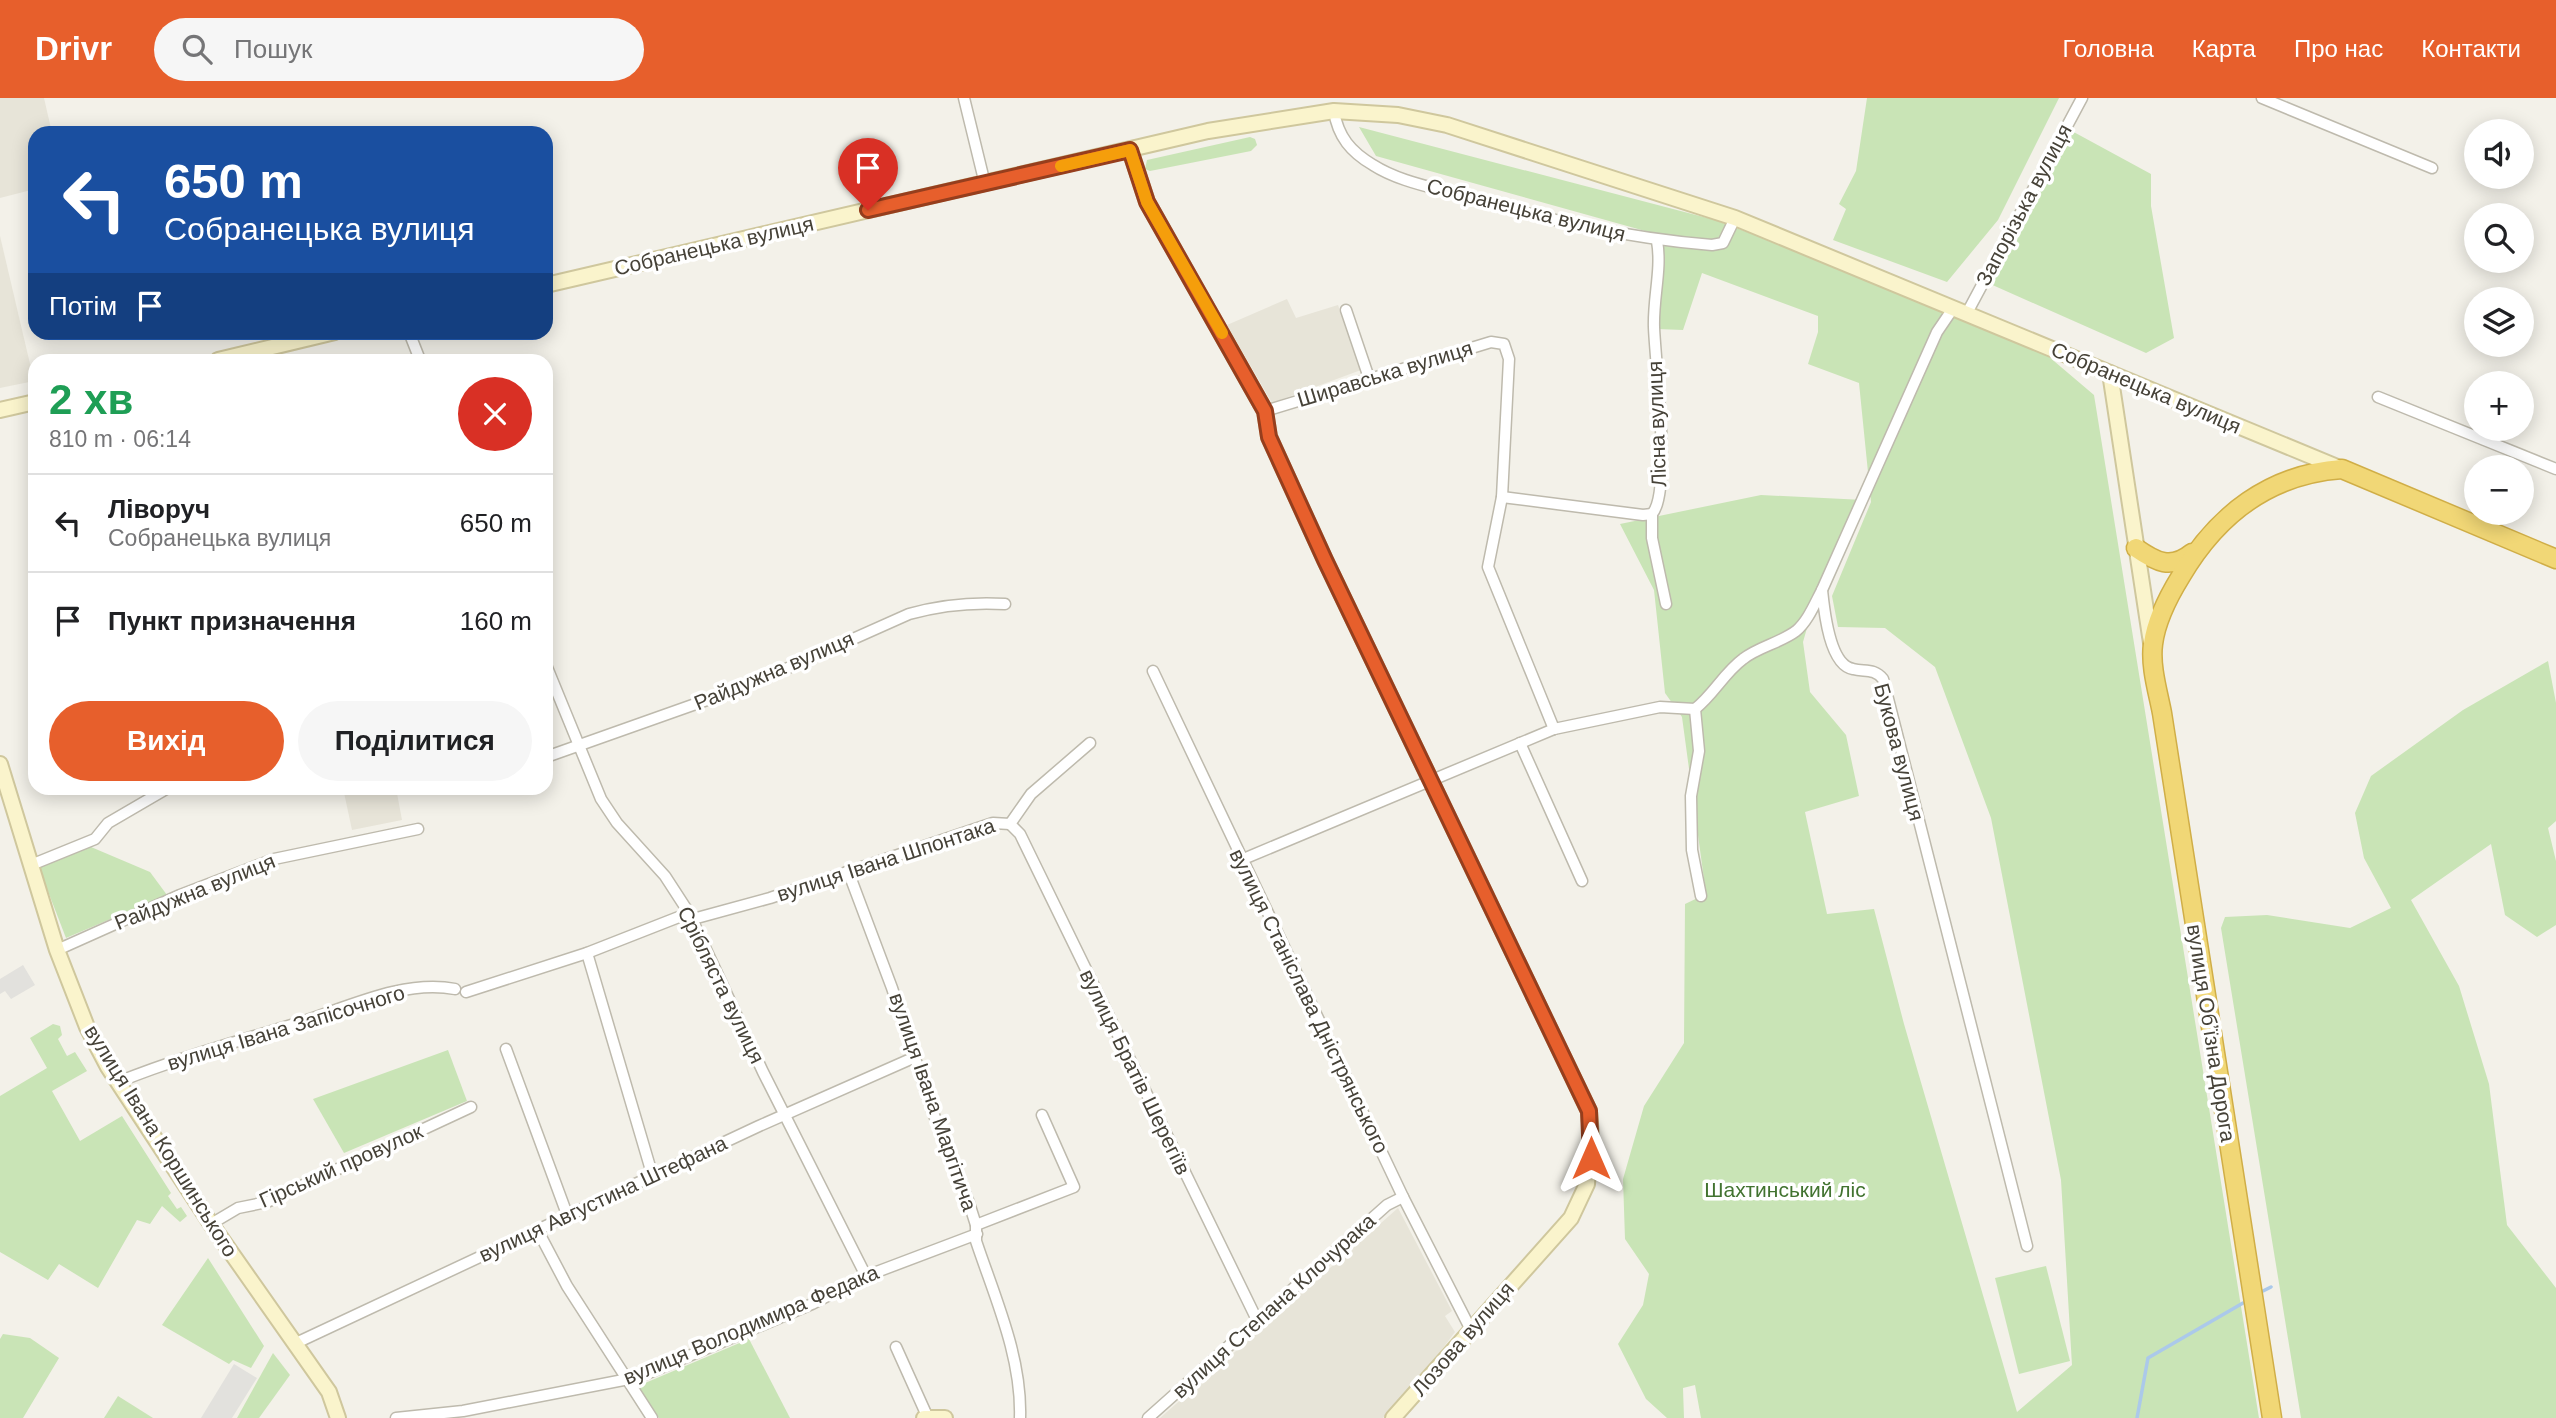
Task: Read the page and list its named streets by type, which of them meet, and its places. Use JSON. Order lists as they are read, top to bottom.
{
  "streets": {
    "highway": ["Собранецька вулиця", "вулиця Обʼїзна Дорога"],
    "main road": ["вулиця Івана Коршинського", "Лозова вулиця"],
    "street": [
      "Запорізька вулиця",
      "Ширавська вулиця",
      "Лісна вулиця",
      "Райдужна вулиця",
      "Букова вулиця",
      "вулиця Івана Шпонтака",
      "Срібляста вулиця",
      "вулиця Станіслава Дністрянського",
      "вулиця Івана Запісочного",
      "вулиця Братів Шерегіїв",
      "вулиця Івана Маргітича",
      "Гірський провулок",
      "вулиця Августина Штефана",
      "вулиця Степана Клочурака",
      "вулиця Володимира Федака"
    ]
  },
  "crossings": [
    ["Запорізька вулиця", "Собранецька вулиця"],
    ["Запорізька вулиця", "Букова вулиця"],
    ["Собранецька вулиця", "Лісна вулиця"],
    ["Собранецька вулиця", "Букова вулиця"],
    ["Собранецька вулиця", "вулиця Обʼїзна Дорога"],
    ["Собранецька вулиця", "Лозова вулиця"],
    ["Ширавська вулиця", "Лозова вулиця"],
    ["Райдужна вулиця", "Срібляста вулиця"],
    ["Райдужна вулиця", "вулиця Івана Коршинського"],
    ["вулиця Івана Шпонтака", "Срібляста вулиця"],
    ["вулиця Івана Шпонтака", "вулиця Братів Шерегіїв"],
    ["вулиця Івана Шпонтака", "вулиця Івана Маргітича"],
    ["Срібляста вулиця", "вулиця Августина Штефана"],
    ["Срібляста вулиця", "вулиця Володимира Федака"],
    ["вулиця Станіслава Дністрянського", "вулиця Степана Клочурака"],
    ["вулиця Станіслава Дністрянського", "Лозова вулиця"],
    ["вулиця Івана Запісочного", "вулиця Івана Коршинського"],
    ["вулиця Братів Шерегіїв", "вулиця Степана Клочурака"],
    ["вулиця Івана Маргітича", "вулиця Августина Штефана"],
    ["вулиця Івана Маргітича", "вулиця Володимира Федака"],
    ["вулиця Івана Коршинського", "Гірський провулок"],
    ["вулиця Івана Коршинського", "вулиця Августина Штефана"]
  ],
  "parks": ["Шахтинський ліс"],
  "page": {
    "header": "Drivr",
    "search": "Пошук",
    "nav": [
      "Головна",
      "Карта",
      "Про нас",
      "Контакти"
    ],
    "map_buttons": ["+", "−"],
    "turn": ["650 m", "Собранецька вулиця"],
    "then": "Потім",
    "heading": ["2 хв", "810 m · 06:14"],
    "list": [
      {
        "name": "Ліворуч",
        "note": "Собранецька вулиця",
        "value": "650 m"
      },
      {
        "name": "Пункт призначення",
        "value": "160 m"
      }
    ],
    "buttons": ["Вихід", "Поділитися"]
  }
}
